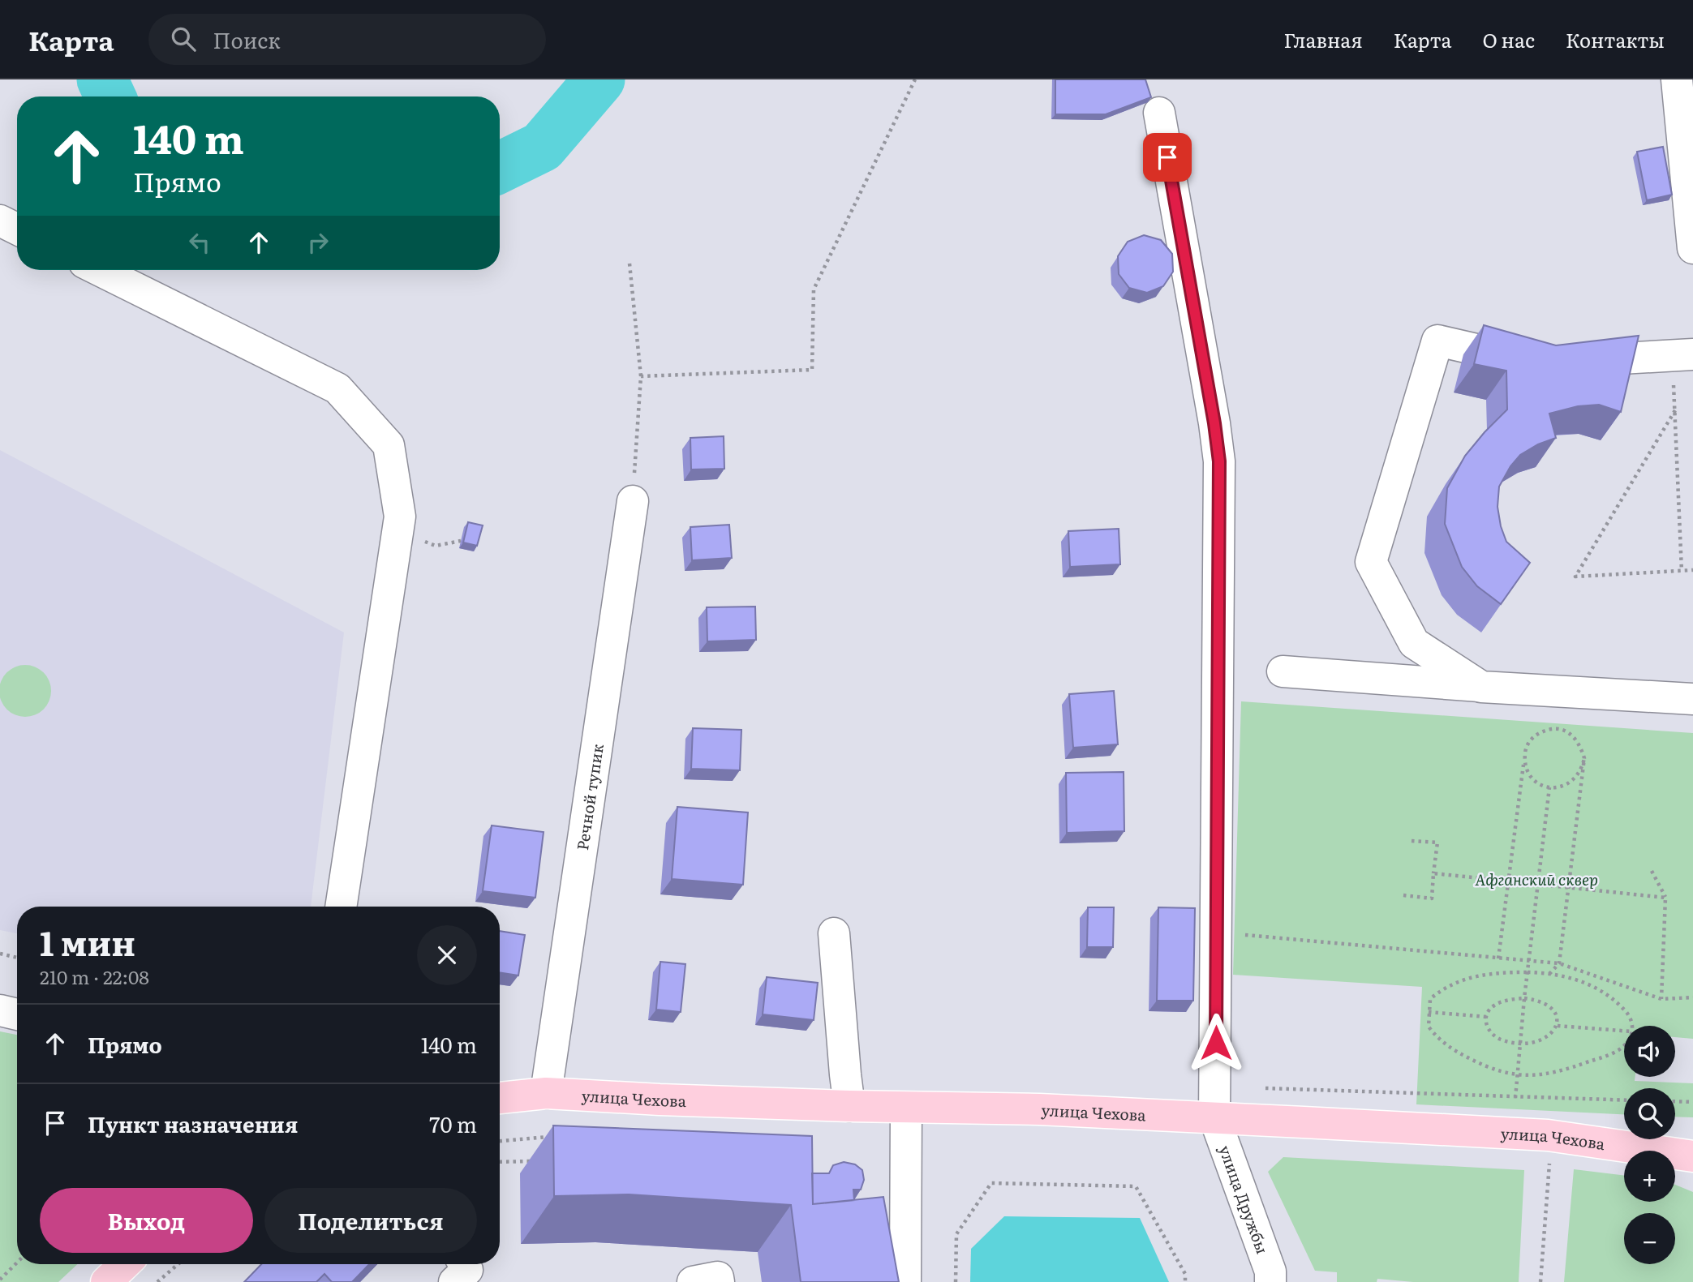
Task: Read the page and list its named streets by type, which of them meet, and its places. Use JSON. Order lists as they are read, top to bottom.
{
  "streets": {
    "main road": ["улица Чехова"],
    "street": ["Речной тупик", "улица Дружбы"]
  },
  "crossings": [
    ["Речной тупик", "улица Чехова"],
    ["улица Чехова", "улица Дружбы"]
  ],
  "parks": ["Афганский сквер"],
  "page": {
    "header": "Карта",
    "search": "Поиск",
    "nav": [
      "Главная",
      "Карта",
      "О нас",
      "Контакты"
    ],
    "turn": ["140 m", "Прямо"],
    "heading": ["1 мин", "210 m · 22:08"],
    "list": [
      {
        "name": "Прямо",
        "value": "140 m"
      },
      {
        "name": "Пункт назначения",
        "value": "70 m"
      }
    ],
    "map_buttons": ["+", "−"],
    "buttons": ["Выход", "Поделиться"]
  }
}
